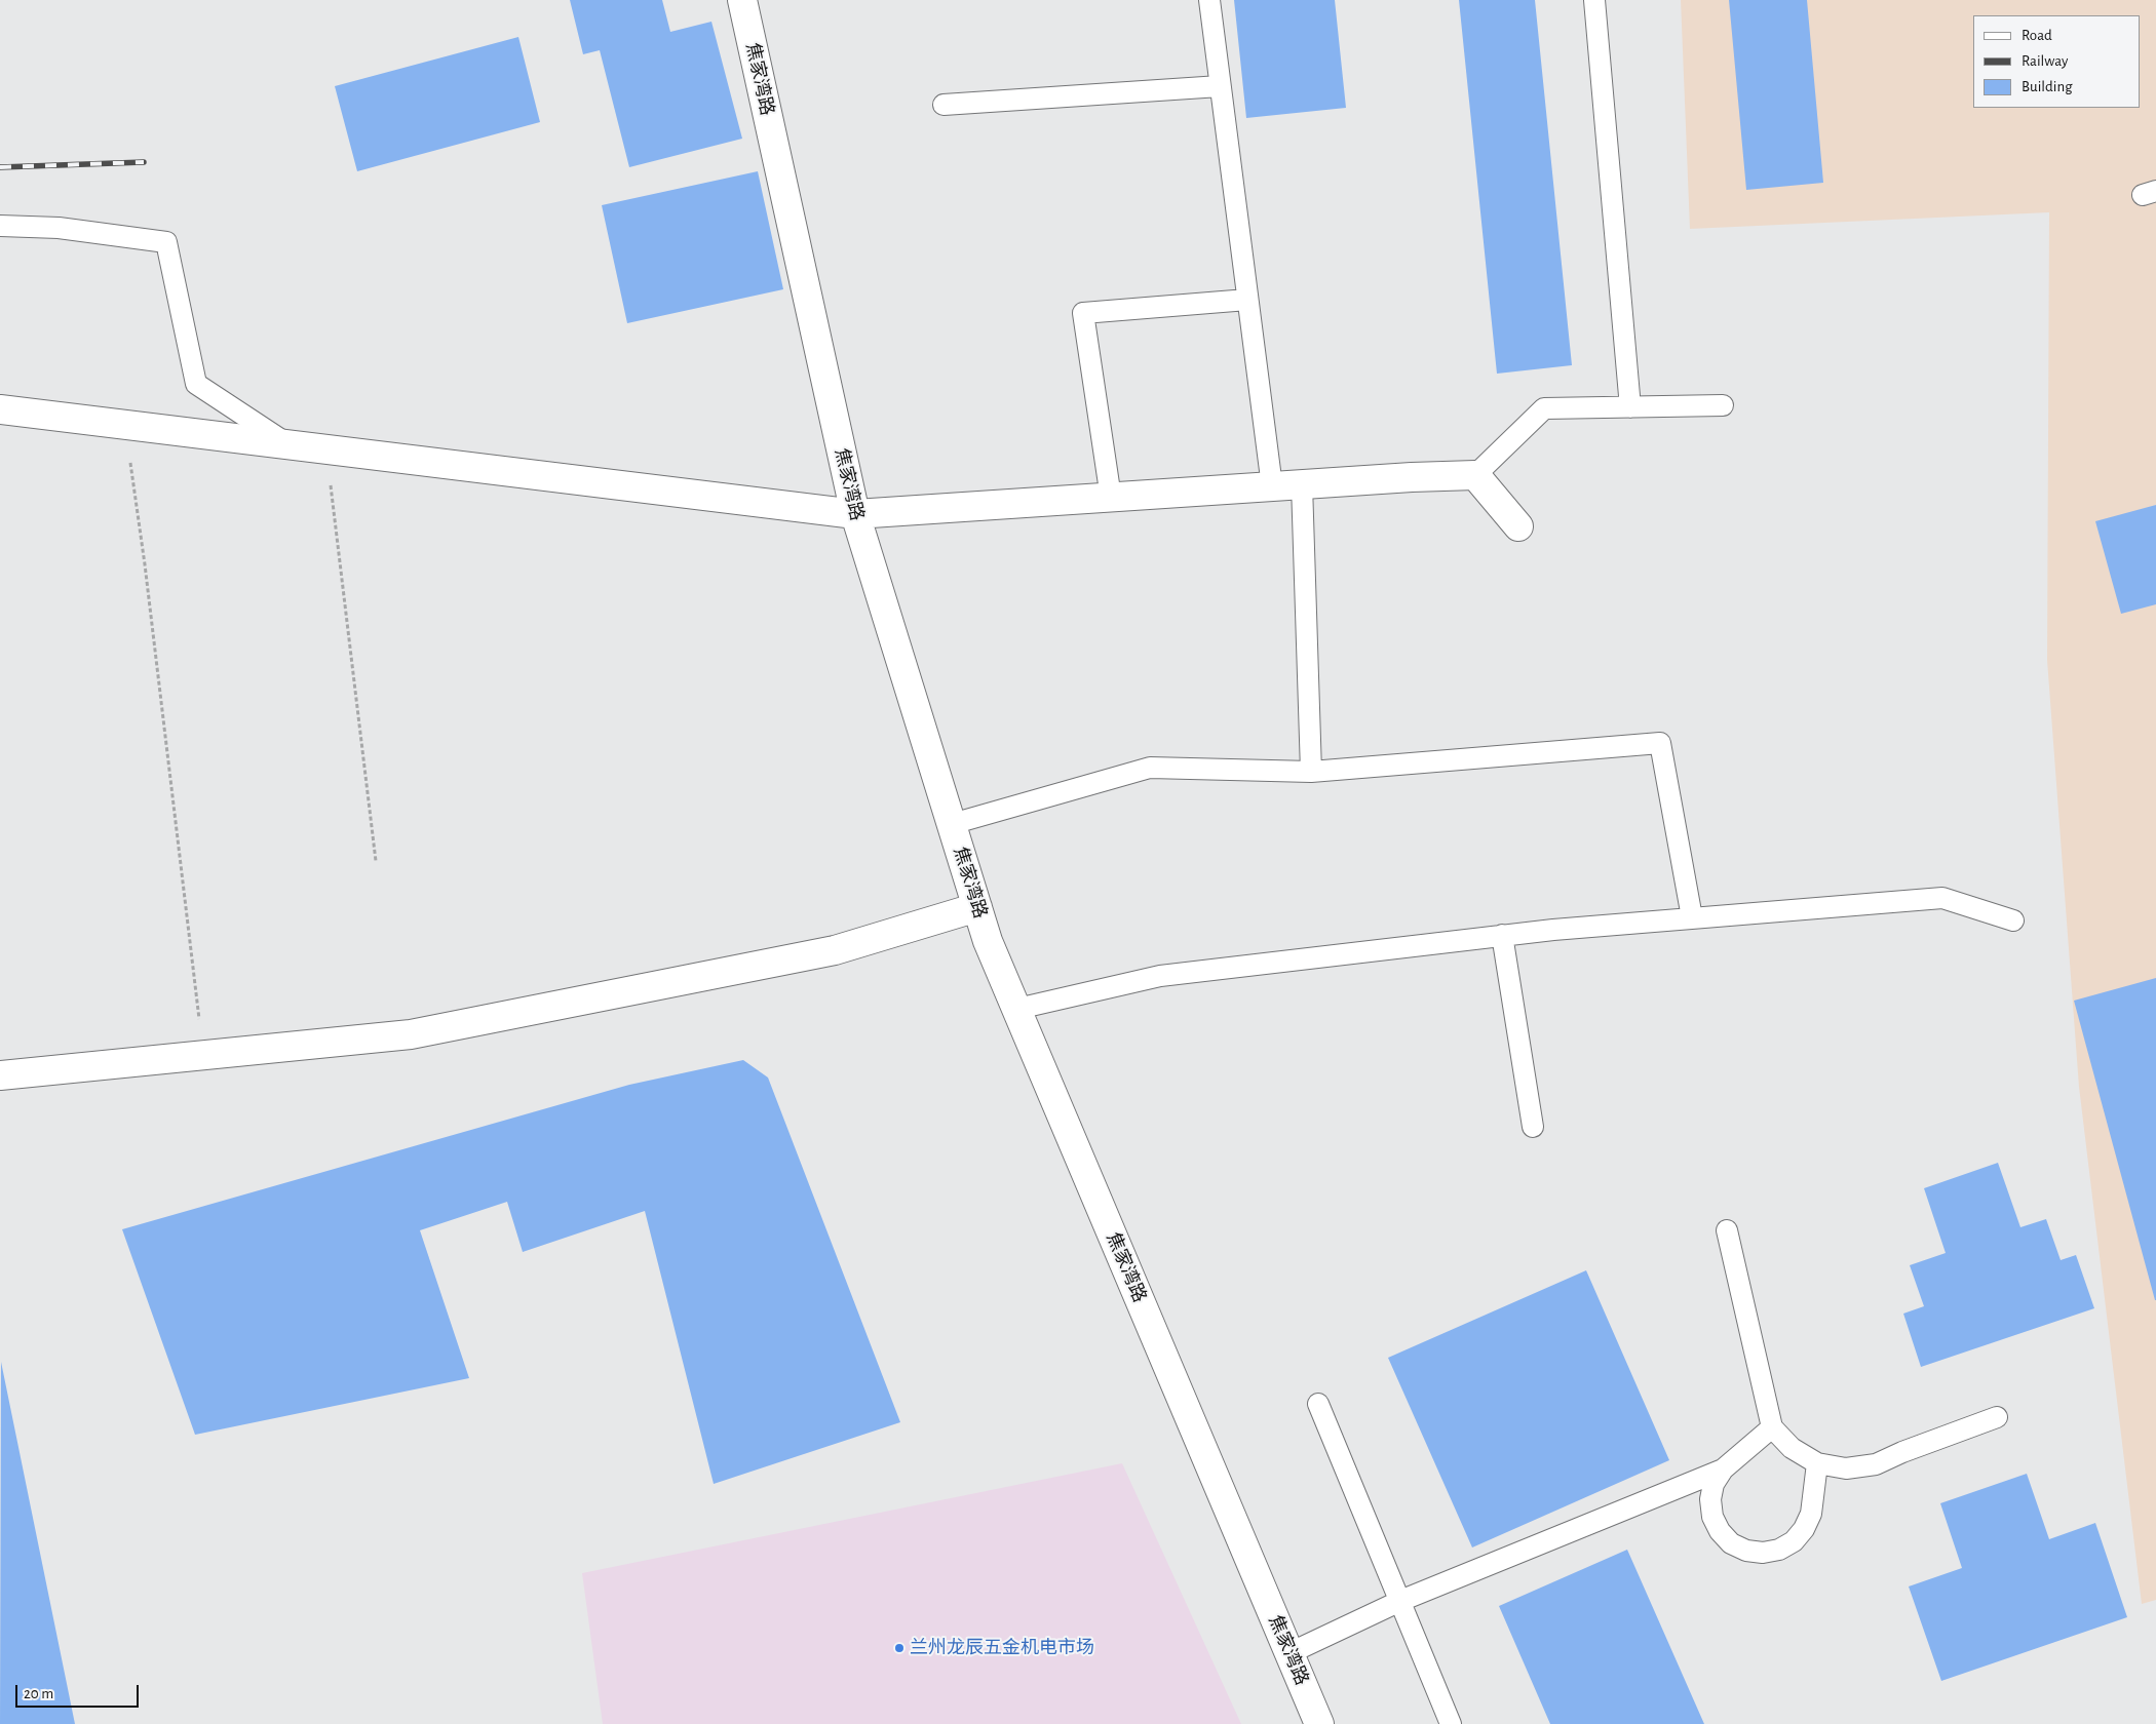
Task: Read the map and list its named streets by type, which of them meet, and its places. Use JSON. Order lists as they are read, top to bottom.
{
  "streets": {
    "street": ["焦家湾路"]
  },
  "places": ["兰州龙辰五金机电市场"],
  "legend": ["Road", "Railway", "Building"],
  "scale_bar": "20 m"
}
